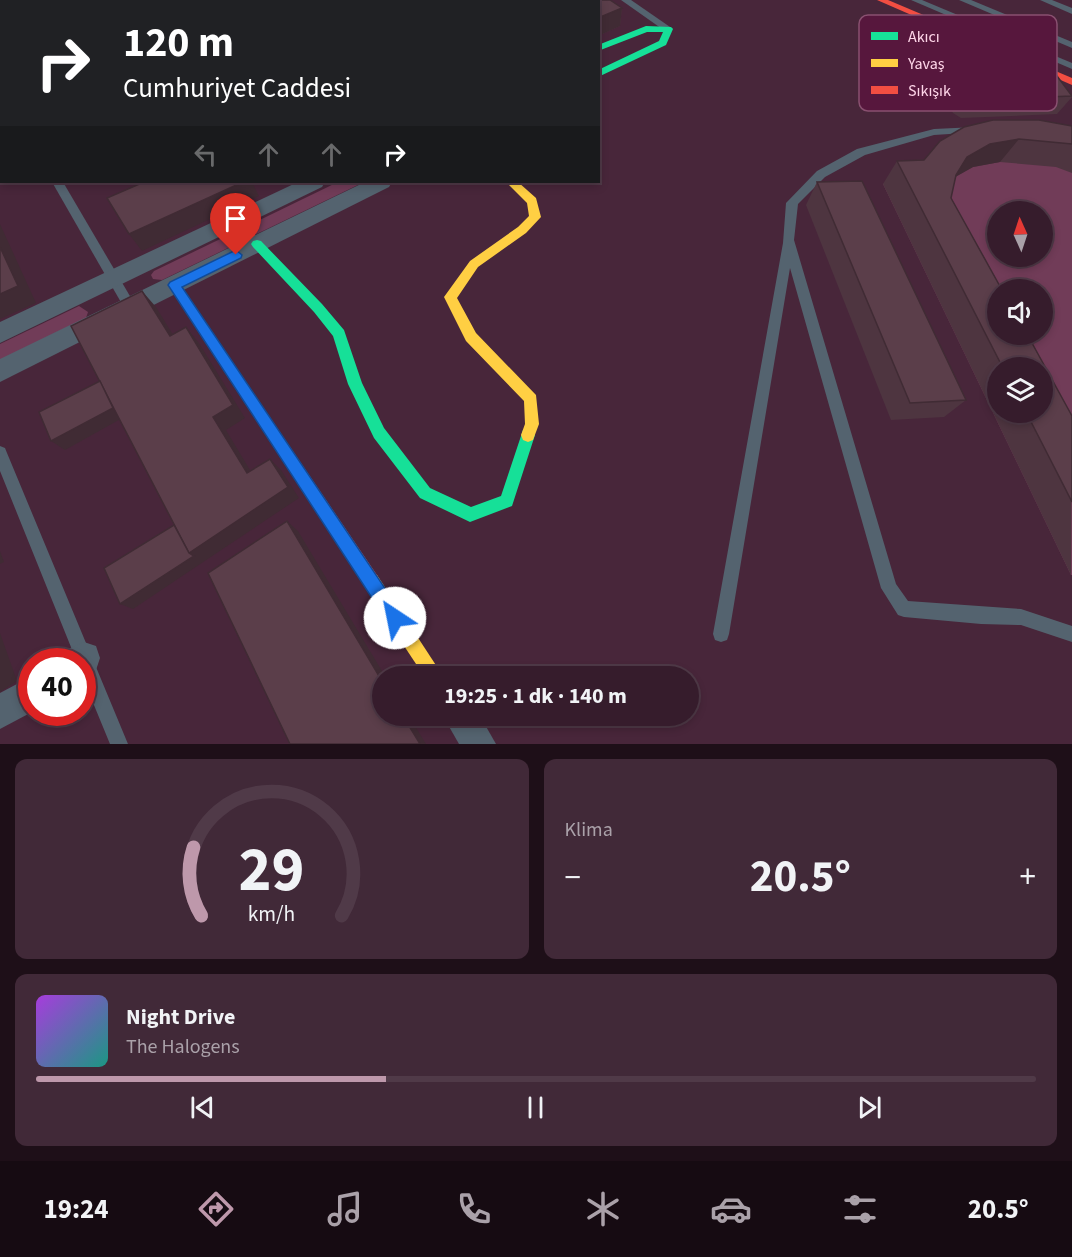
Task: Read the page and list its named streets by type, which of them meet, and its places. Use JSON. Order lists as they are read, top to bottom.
{
  "legend": ["Akıcı", "Yavaş", "Sıkışık"],
  "north": "top",
  "page": {
    "turn": ["120 m", "Cumhuriyet Caddesi"],
    "limit": "40",
    "trip": "19:25 · 1 dk · 140 m",
    "tile": "Klima",
    "heat": ["−", "20.5°", "+"],
    "song": ["Night Drive", "The Halogens"],
    "tabs": ["19:24", "20.5°"],
    "gauge": ["29", "km/h"]
  }
}
